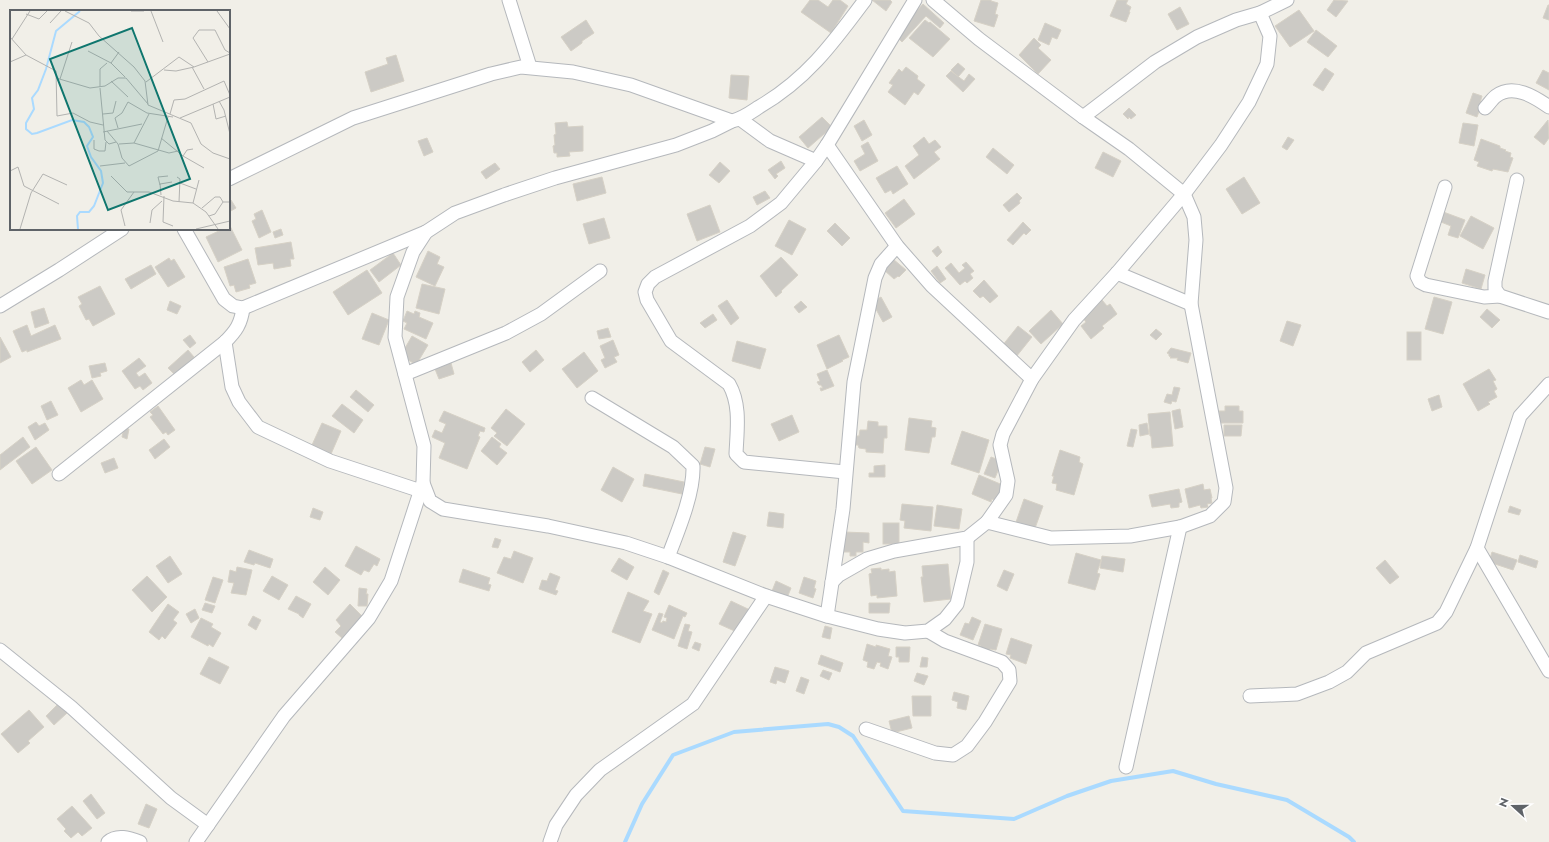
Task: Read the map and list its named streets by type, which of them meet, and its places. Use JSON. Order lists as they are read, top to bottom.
{
  "north": "left"
}
